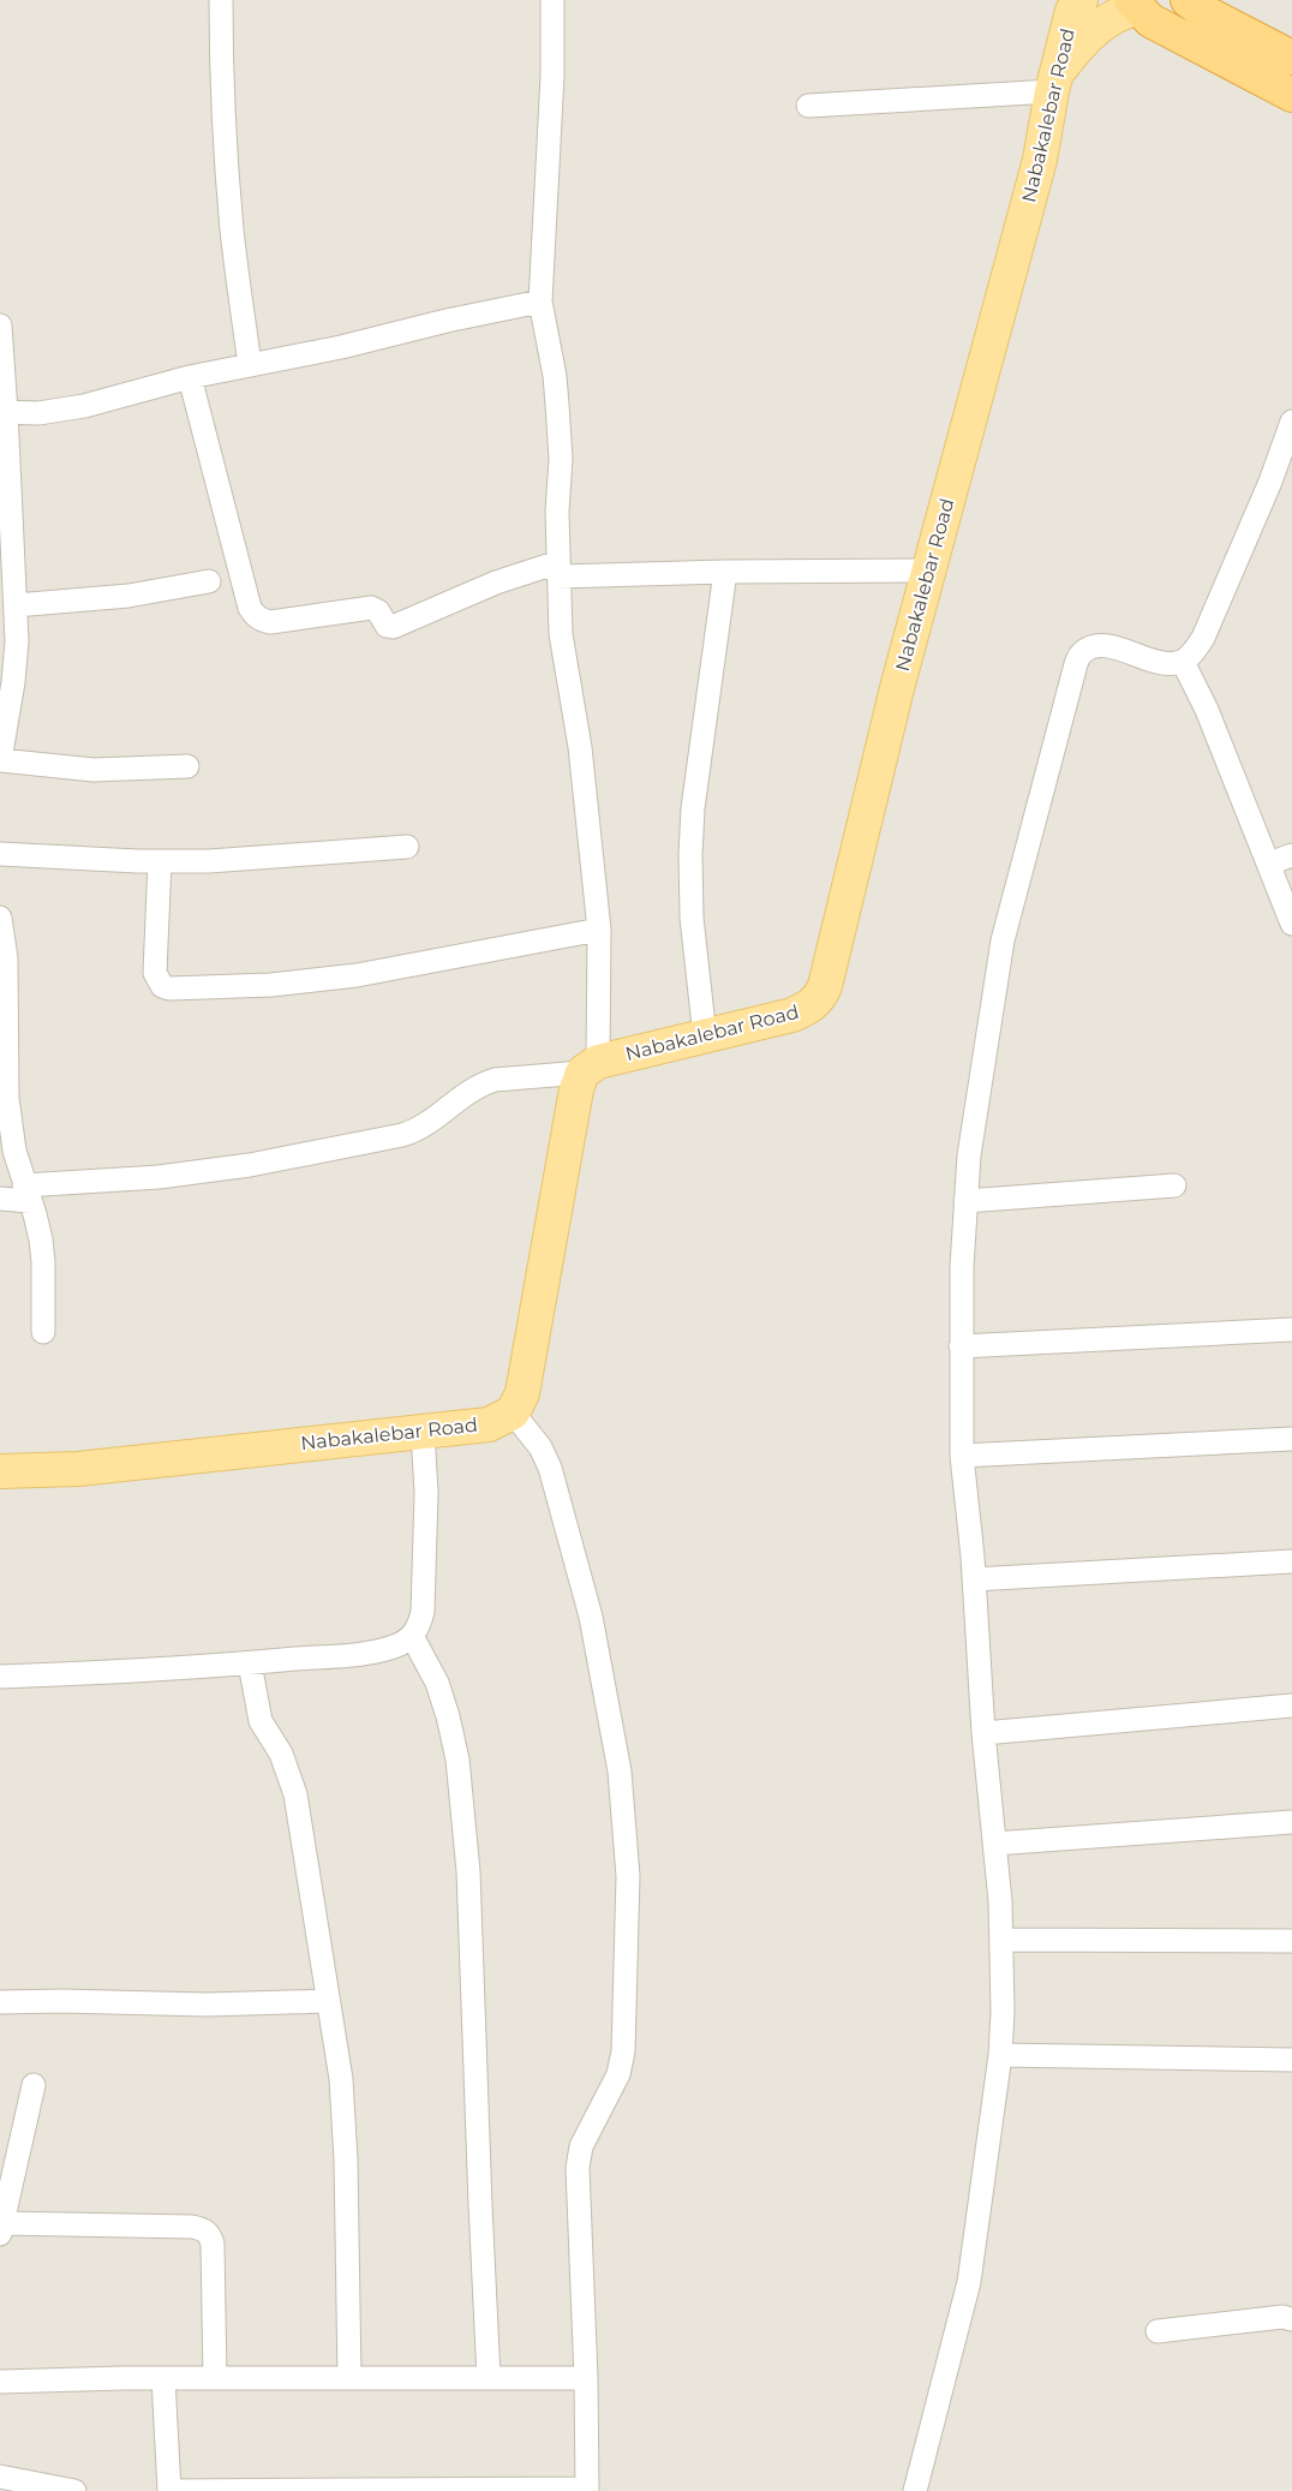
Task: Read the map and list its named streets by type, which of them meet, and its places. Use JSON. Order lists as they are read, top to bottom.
{
  "streets": {
    "main road": ["Nabakalebar Road"]
  }
}
